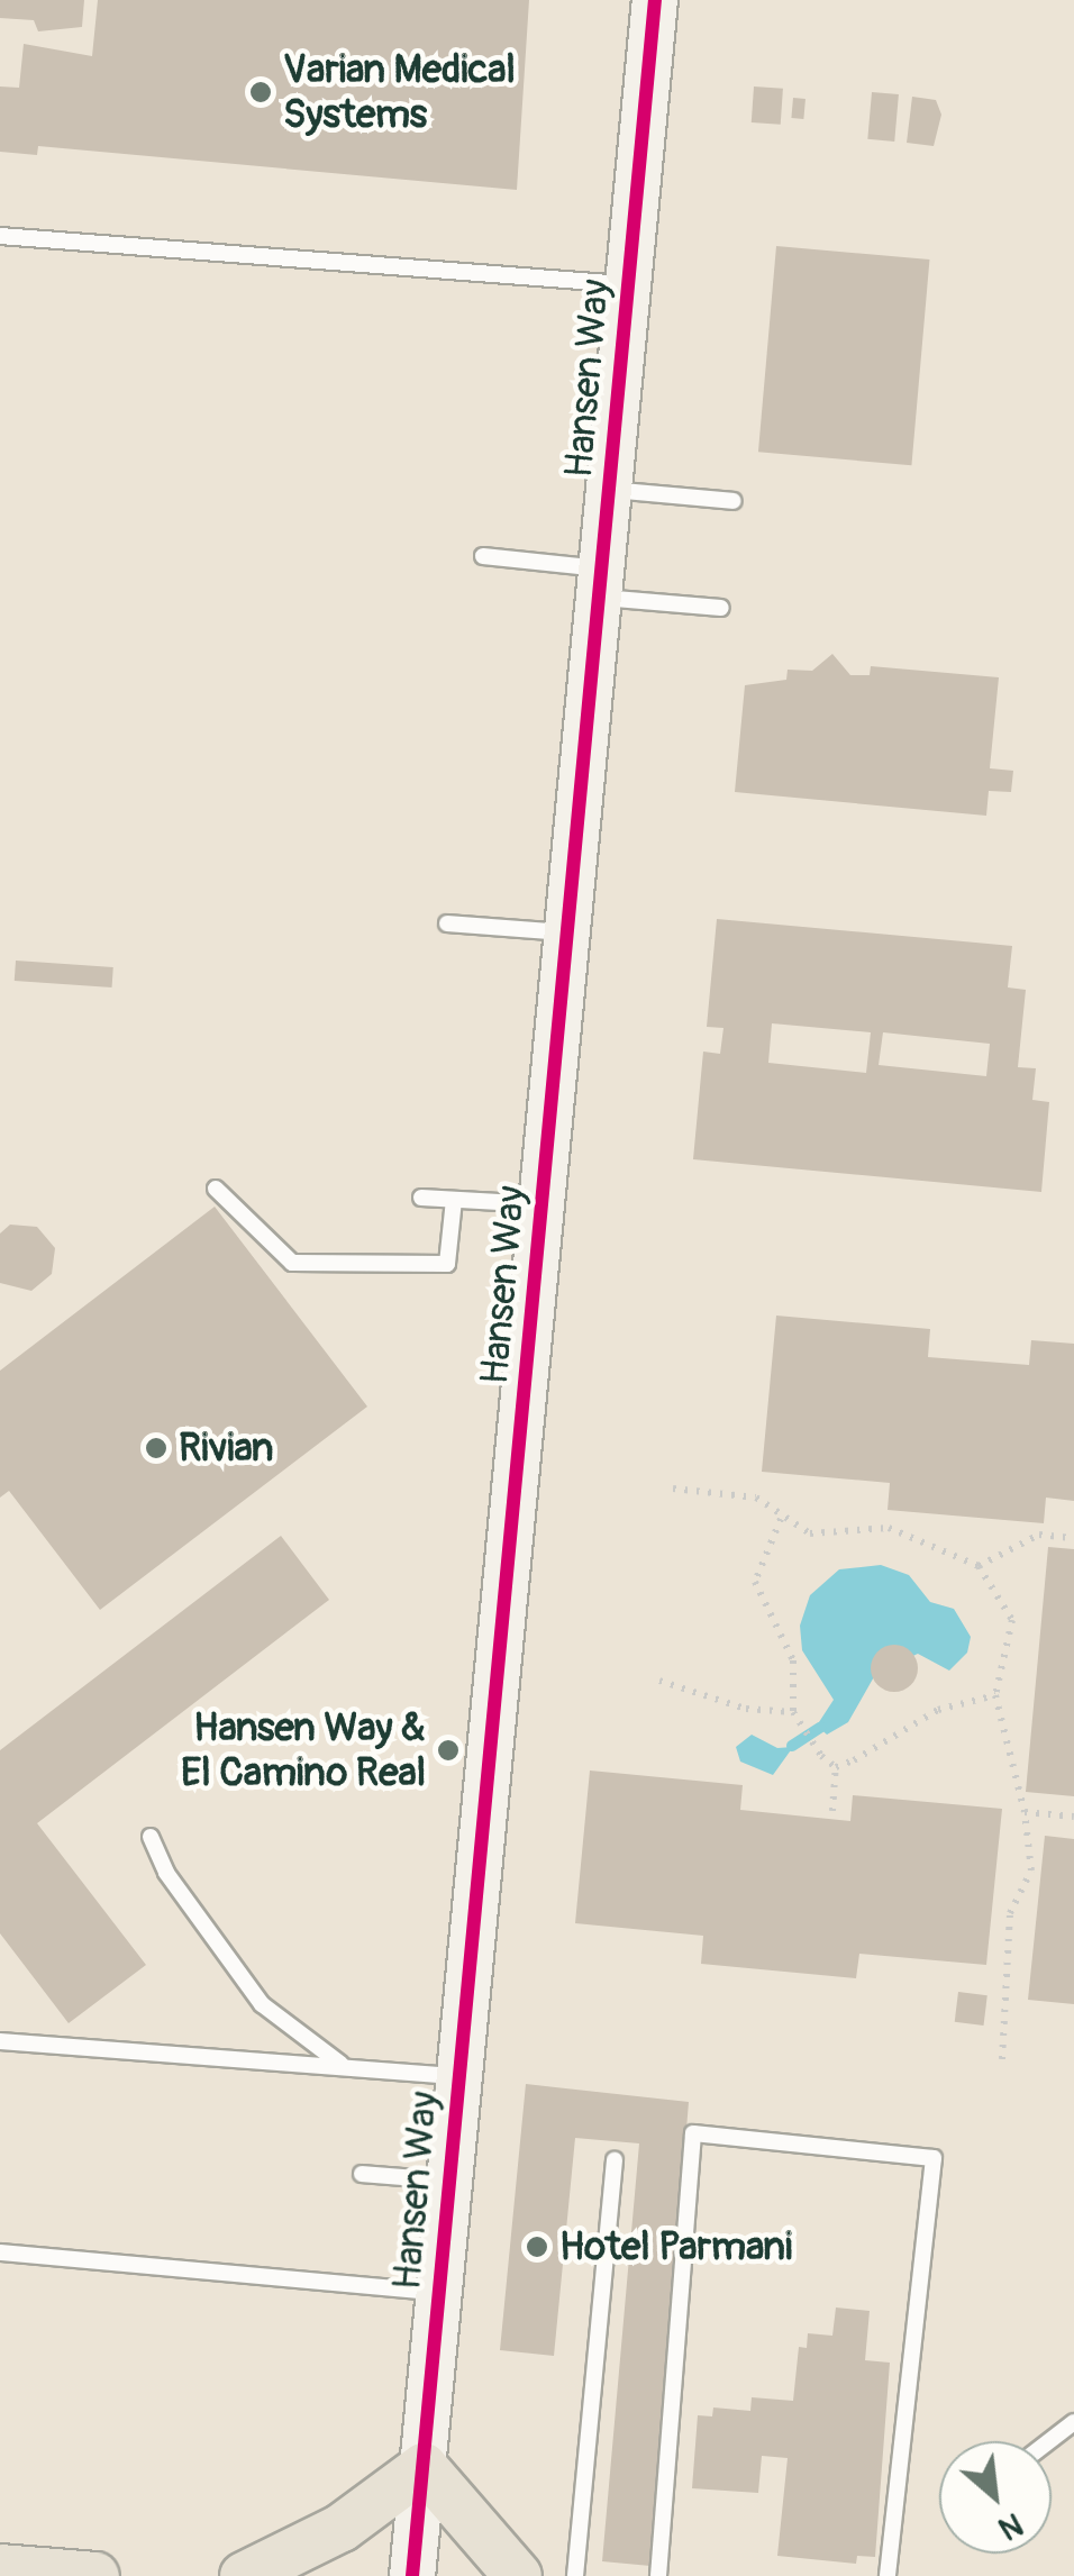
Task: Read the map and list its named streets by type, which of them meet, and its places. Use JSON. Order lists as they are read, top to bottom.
{
  "streets": {
    "street": ["Hansen Way"]
  },
  "places": [
    "Varian Medical Systems",
    "Rivian",
    "Hansen Way & El Camino Real",
    "Hotel Parmani"
  ],
  "north": "bottom right"
}
